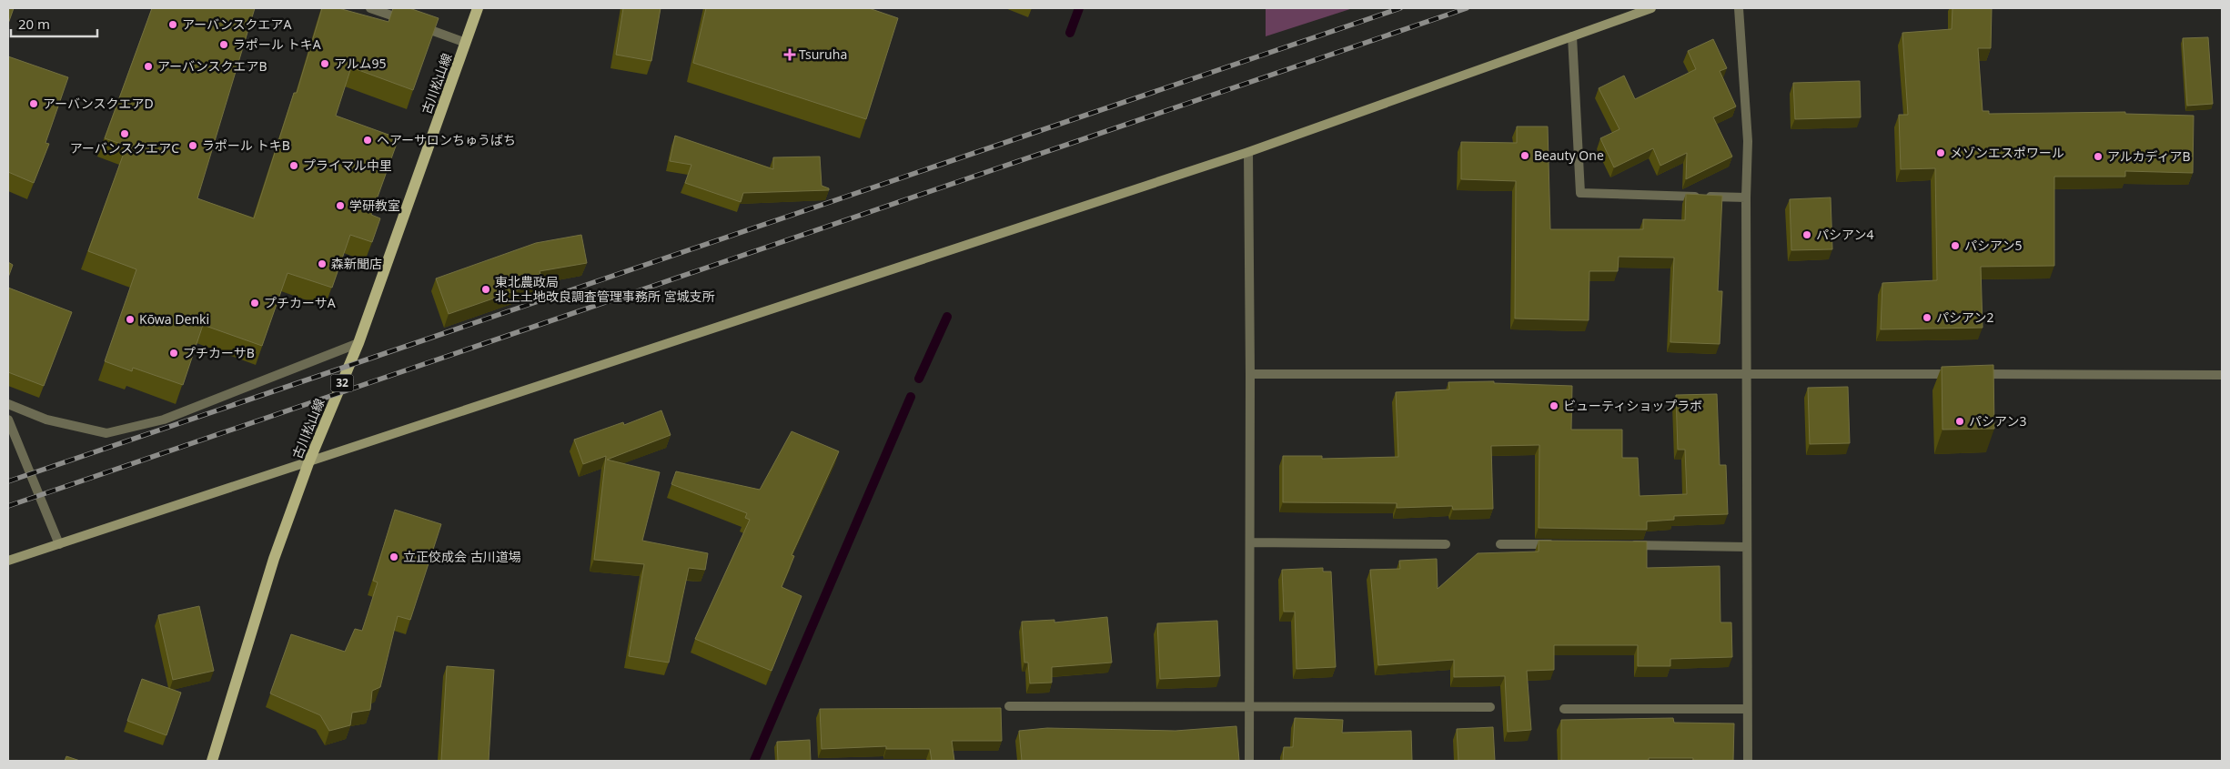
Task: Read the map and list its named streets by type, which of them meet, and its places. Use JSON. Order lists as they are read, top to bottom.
{
  "streets": {
    "main road": ["古川松山線", "32"]
  },
  "places": {
    "other": [
      "アーバンスクエアA",
      "ラポール トキA",
      "アルム95",
      "アーバンスクエアB",
      "アーバンスクエアD",
      "アーバンスクエアC",
      "ヘアーサロンちゅうばち",
      "ラポール トキB",
      "メゾンエスポワール",
      "Beauty One",
      "アルカディアB",
      "プライマル中里",
      "学研教室",
      "パシアン4",
      "パシアン5",
      "森新聞店",
      "東北農政局 北上土地改良調査管理事務所 宮城支所",
      "プチカーサA",
      "パシアン2",
      "Kōwa Denki",
      "プチカーサB",
      "ビューティショップラボ",
      "パシアン3",
      "立正佼成会 古川道場"
    ],
    "health": ["Tsuruha"]
  },
  "scale_bar": "20 m"
}
